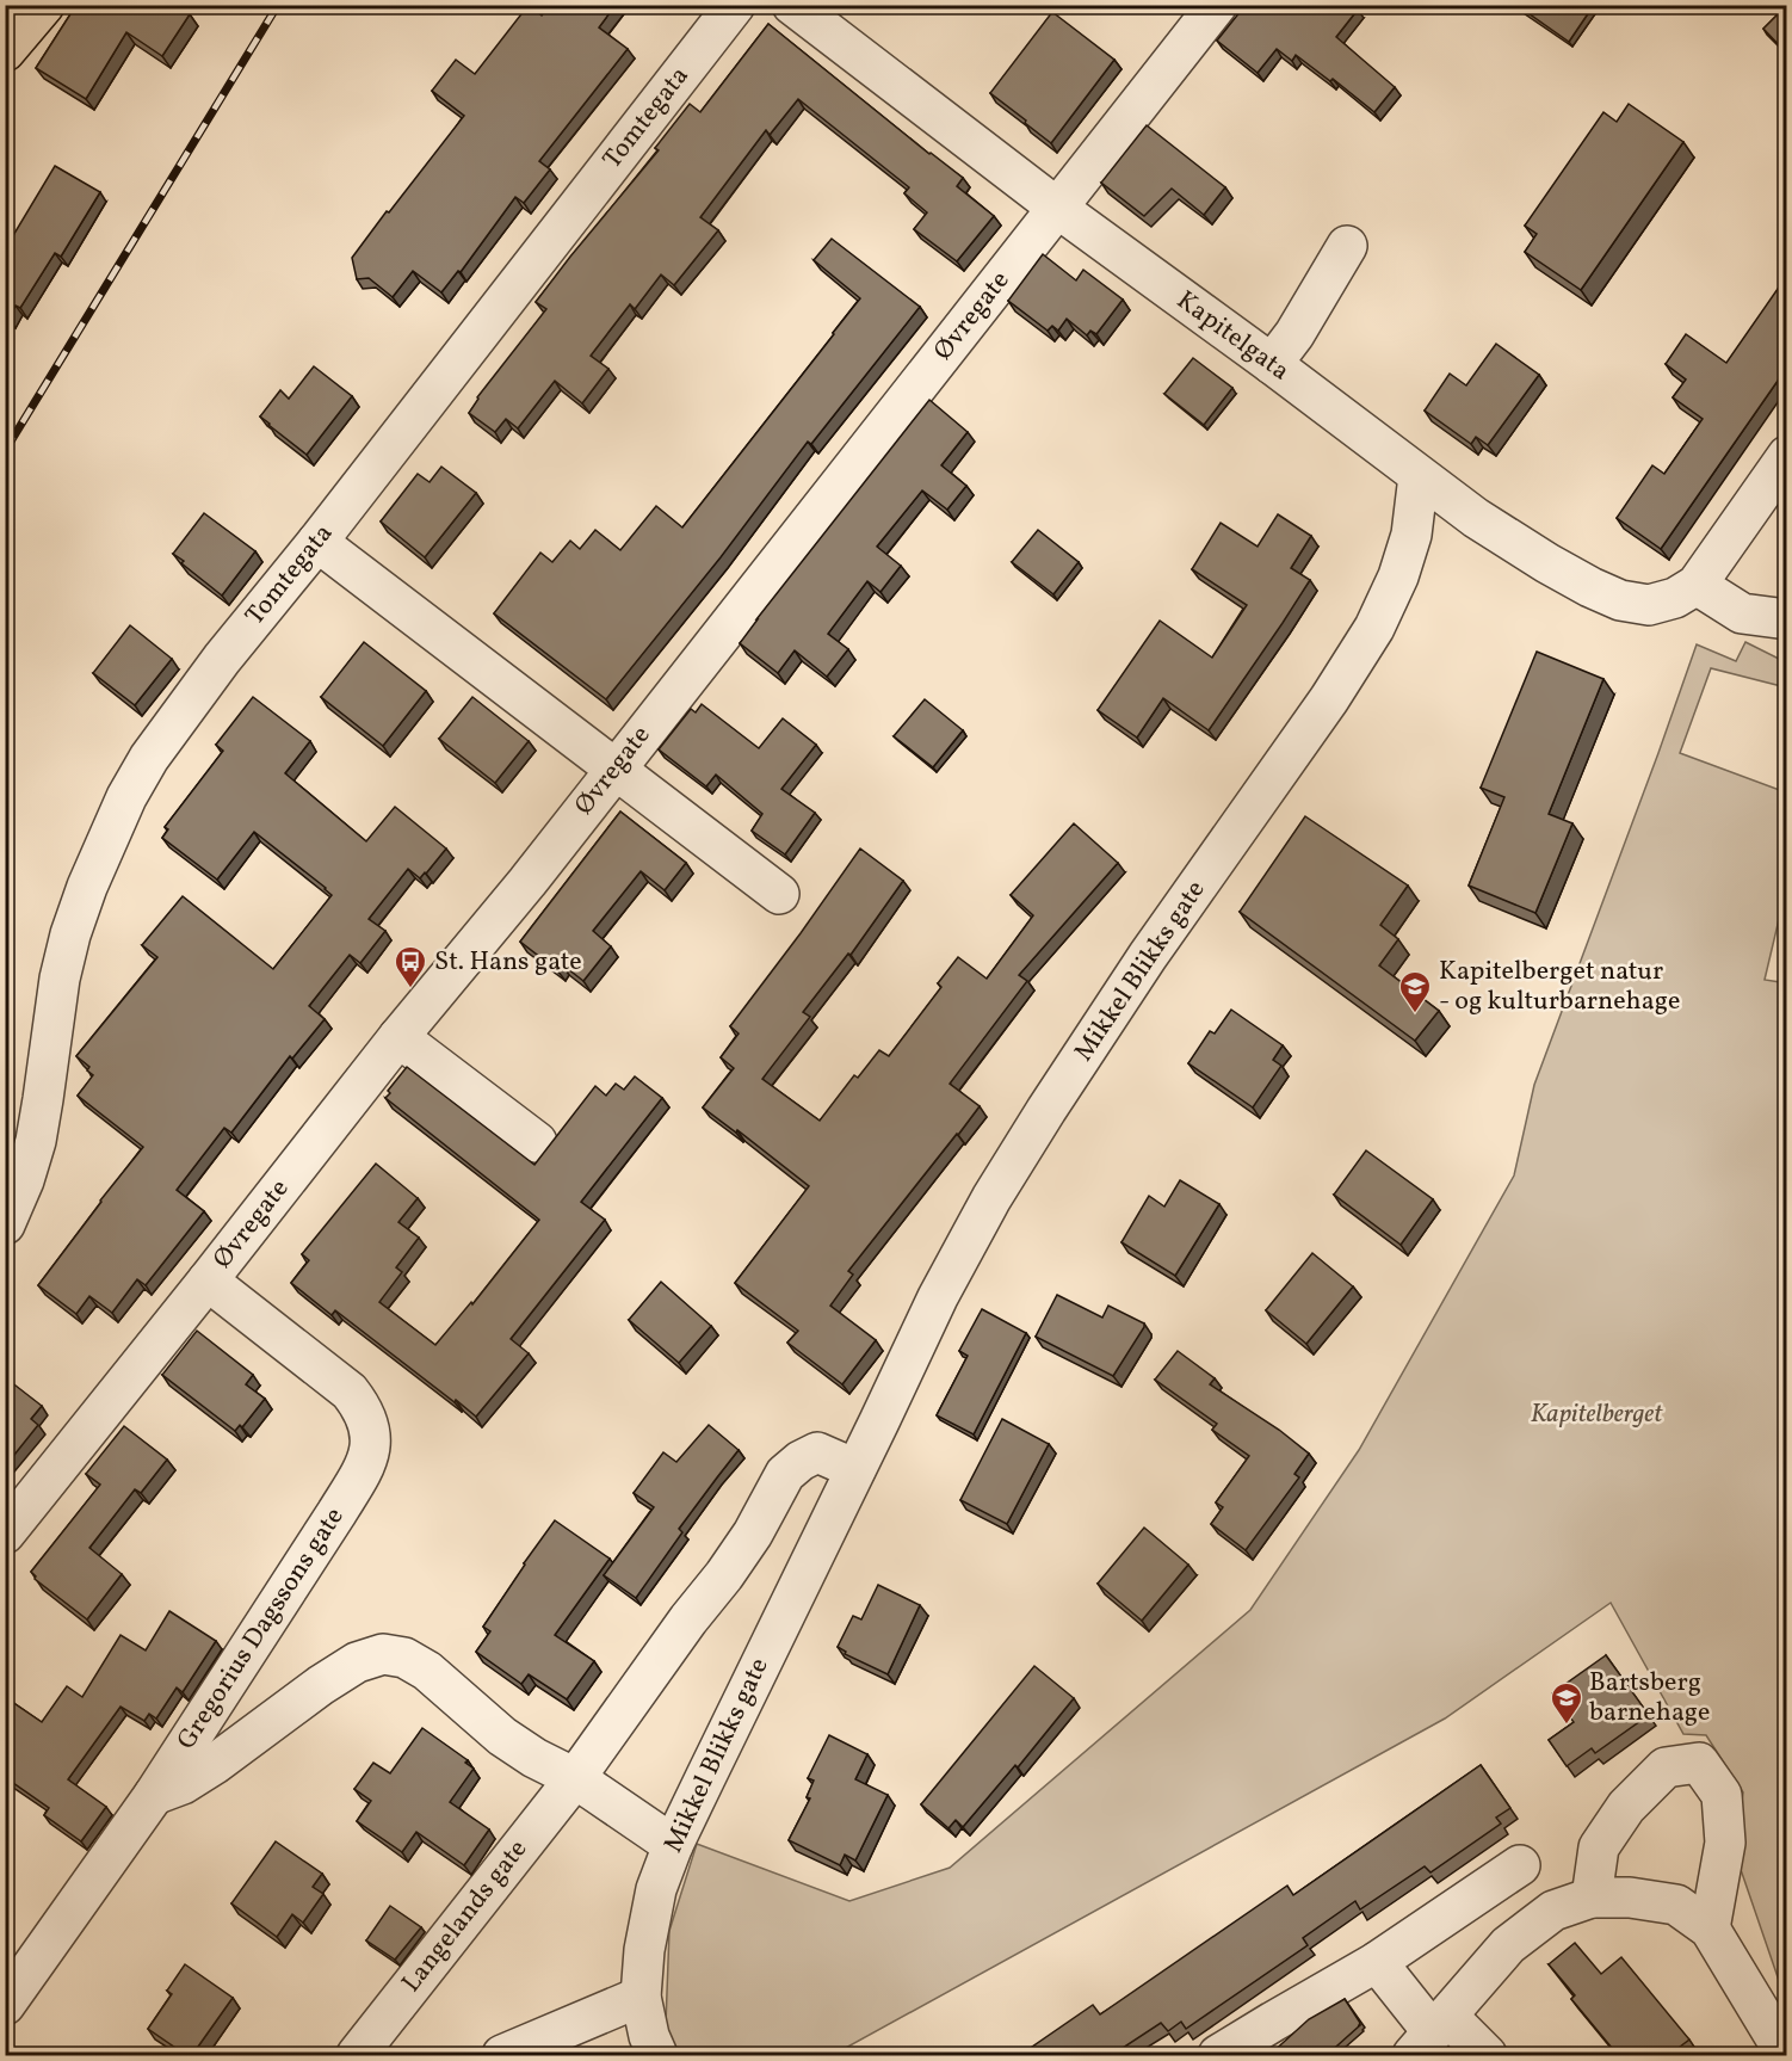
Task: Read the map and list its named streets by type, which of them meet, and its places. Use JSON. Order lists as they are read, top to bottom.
{
  "streets": {
    "street": [
      "Tomtegata",
      "Øvregate",
      "Kapitelgata",
      "Mikkel Blikks gate",
      "Gregorius Dagssons gate",
      "Langelands gate"
    ]
  },
  "crossings": [
    ["Øvregate", "Kapitelgata"],
    ["Øvregate", "Gregorius Dagssons gate"],
    ["Kapitelgata", "Mikkel Blikks gate"]
  ],
  "parks": ["Kapitelberget"],
  "places": {
    "bus stop": ["St. Hans gate"],
    "school or university": ["Kapitelberget natur - og kulturbarnehage", "Bartsberg barnehage"]
  }
}
